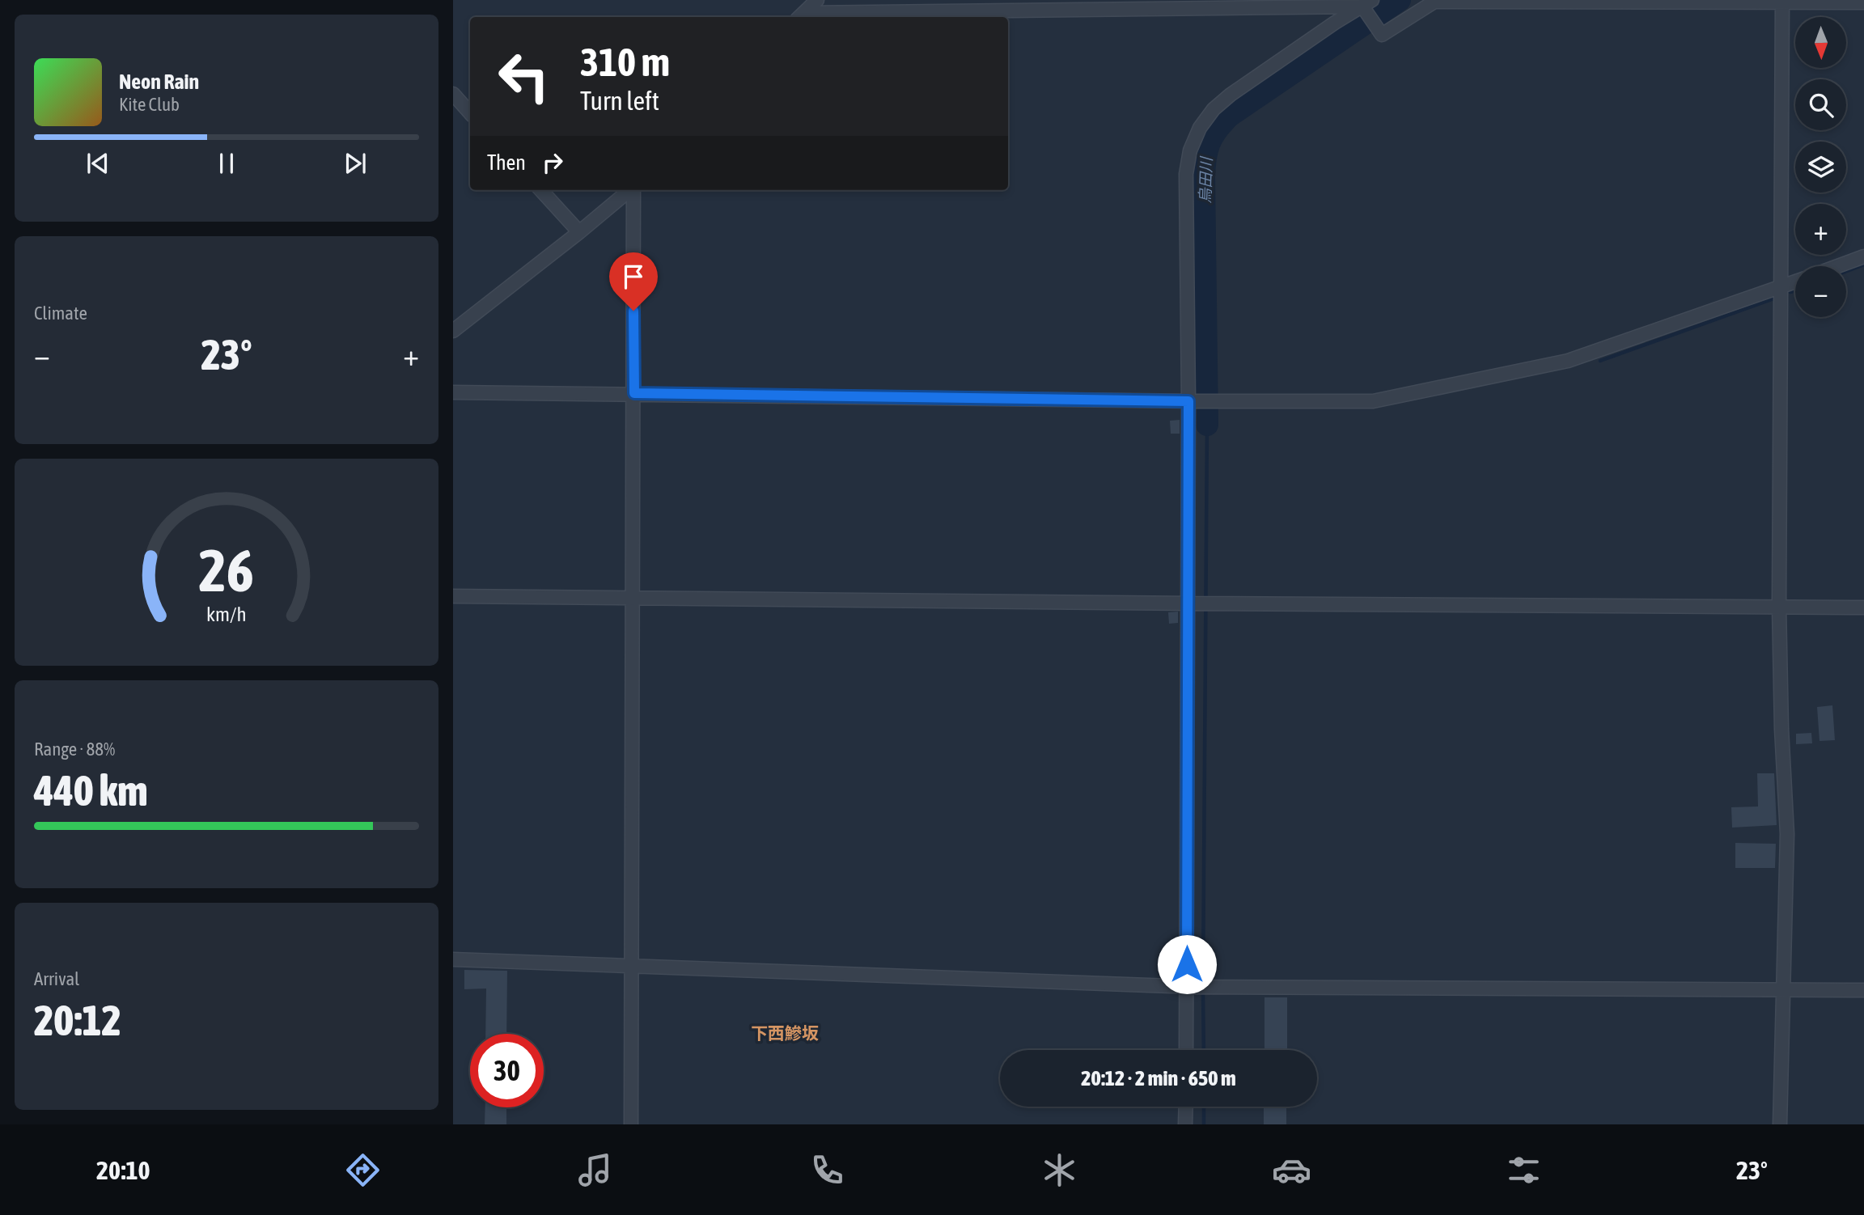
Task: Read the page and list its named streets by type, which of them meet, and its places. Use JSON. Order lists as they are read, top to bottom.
{
  "districts": ["下西鰺坂"],
  "water": ["烏田川"],
  "north": "bottom",
  "page": {
    "map_buttons": ["+", "−"],
    "turn": ["310 m", "Turn left"],
    "song": ["Neon Rain", "Kite Club"],
    "then": "Then",
    "tile": [
      "Climate",
      ["Range · 88%", "440 km"],
      ["Arrival", "20:12"]
    ],
    "heat": ["−", "23°", "+"],
    "limit": "30",
    "trip": "20:12 · 2 min · 650 m",
    "tabs": ["20:10", "23°"],
    "gauge": ["26", "km/h"]
  }
}
